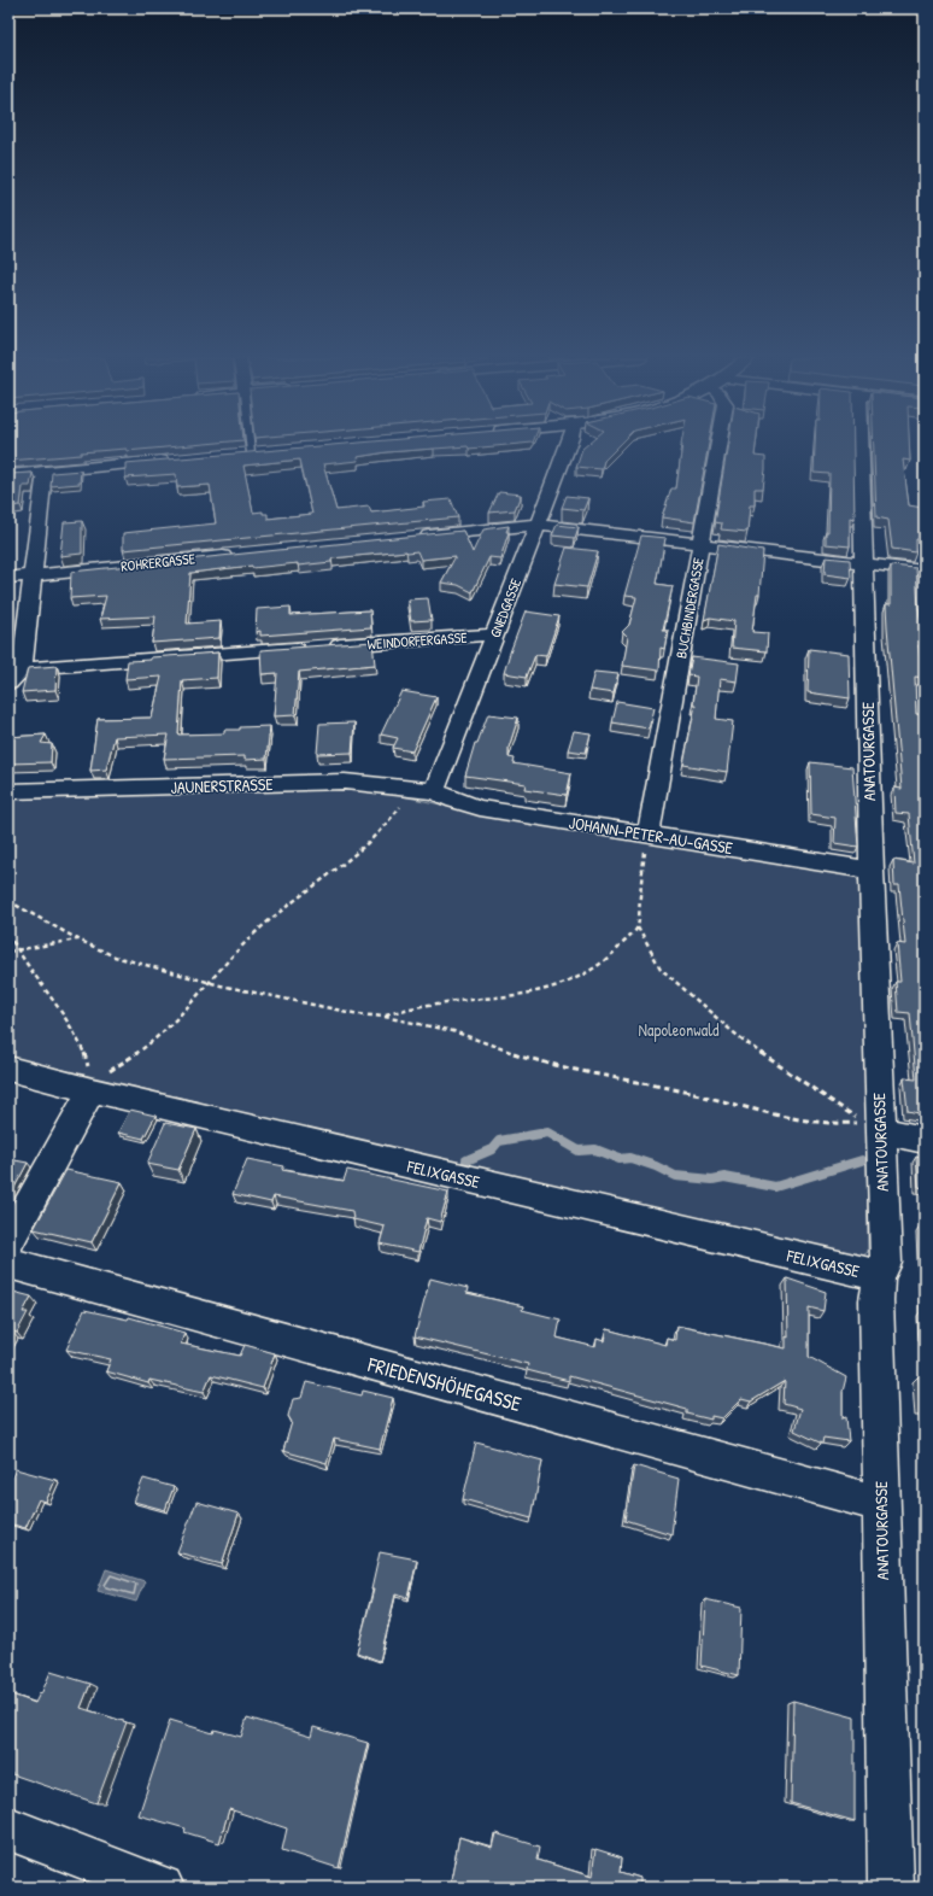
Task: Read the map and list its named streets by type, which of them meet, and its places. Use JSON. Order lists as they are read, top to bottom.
{
  "streets": {
    "street": [
      "ROHRERGASSE",
      "GNEDGASSE",
      "BUCHBINDERGASSE",
      "WEINDORFERGASSE",
      "ANATOURGASSE",
      "JAUNERSTRASSE",
      "JOHANN-PETER-AU-GASSE",
      "FELIXGASSE",
      "FRIEDENSHÖHEGASSE"
    ]
  },
  "crossings": [
    ["GNEDGASSE", "WEINDORFERGASSE"],
    ["GNEDGASSE", "JAUNERSTRASSE"],
    ["GNEDGASSE", "JOHANN-PETER-AU-GASSE"],
    ["BUCHBINDERGASSE", "JOHANN-PETER-AU-GASSE"],
    ["ANATOURGASSE", "JOHANN-PETER-AU-GASSE"],
    ["ANATOURGASSE", "FELIXGASSE"],
    ["ANATOURGASSE", "FRIEDENSHÖHEGASSE"],
    ["JAUNERSTRASSE", "JOHANN-PETER-AU-GASSE"]
  ],
  "parks": ["Napoleonwald"]
}
